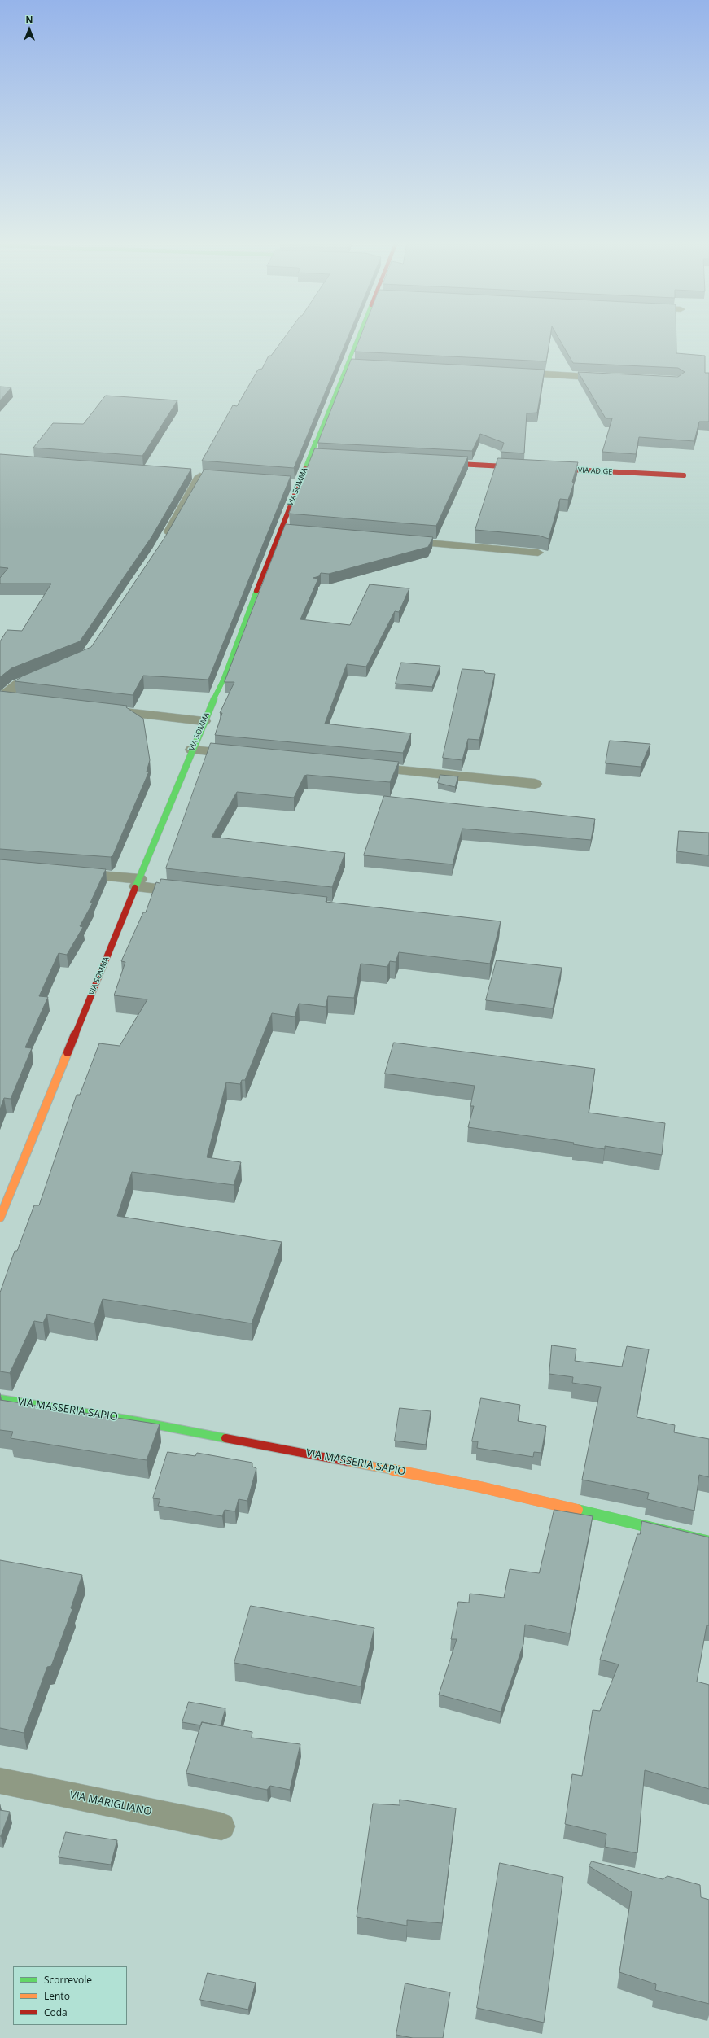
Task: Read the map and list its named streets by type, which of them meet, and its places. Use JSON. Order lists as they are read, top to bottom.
{
  "streets": {
    "street": [
      "VIA ADIGE",
      "VIA SOMMA",
      "VIA MASSERIA SAPIO",
      "VIA MARIGLIANO"
    ]
  },
  "legend": ["Scorrevole", "Lento", "Coda"],
  "north": "top"
}
